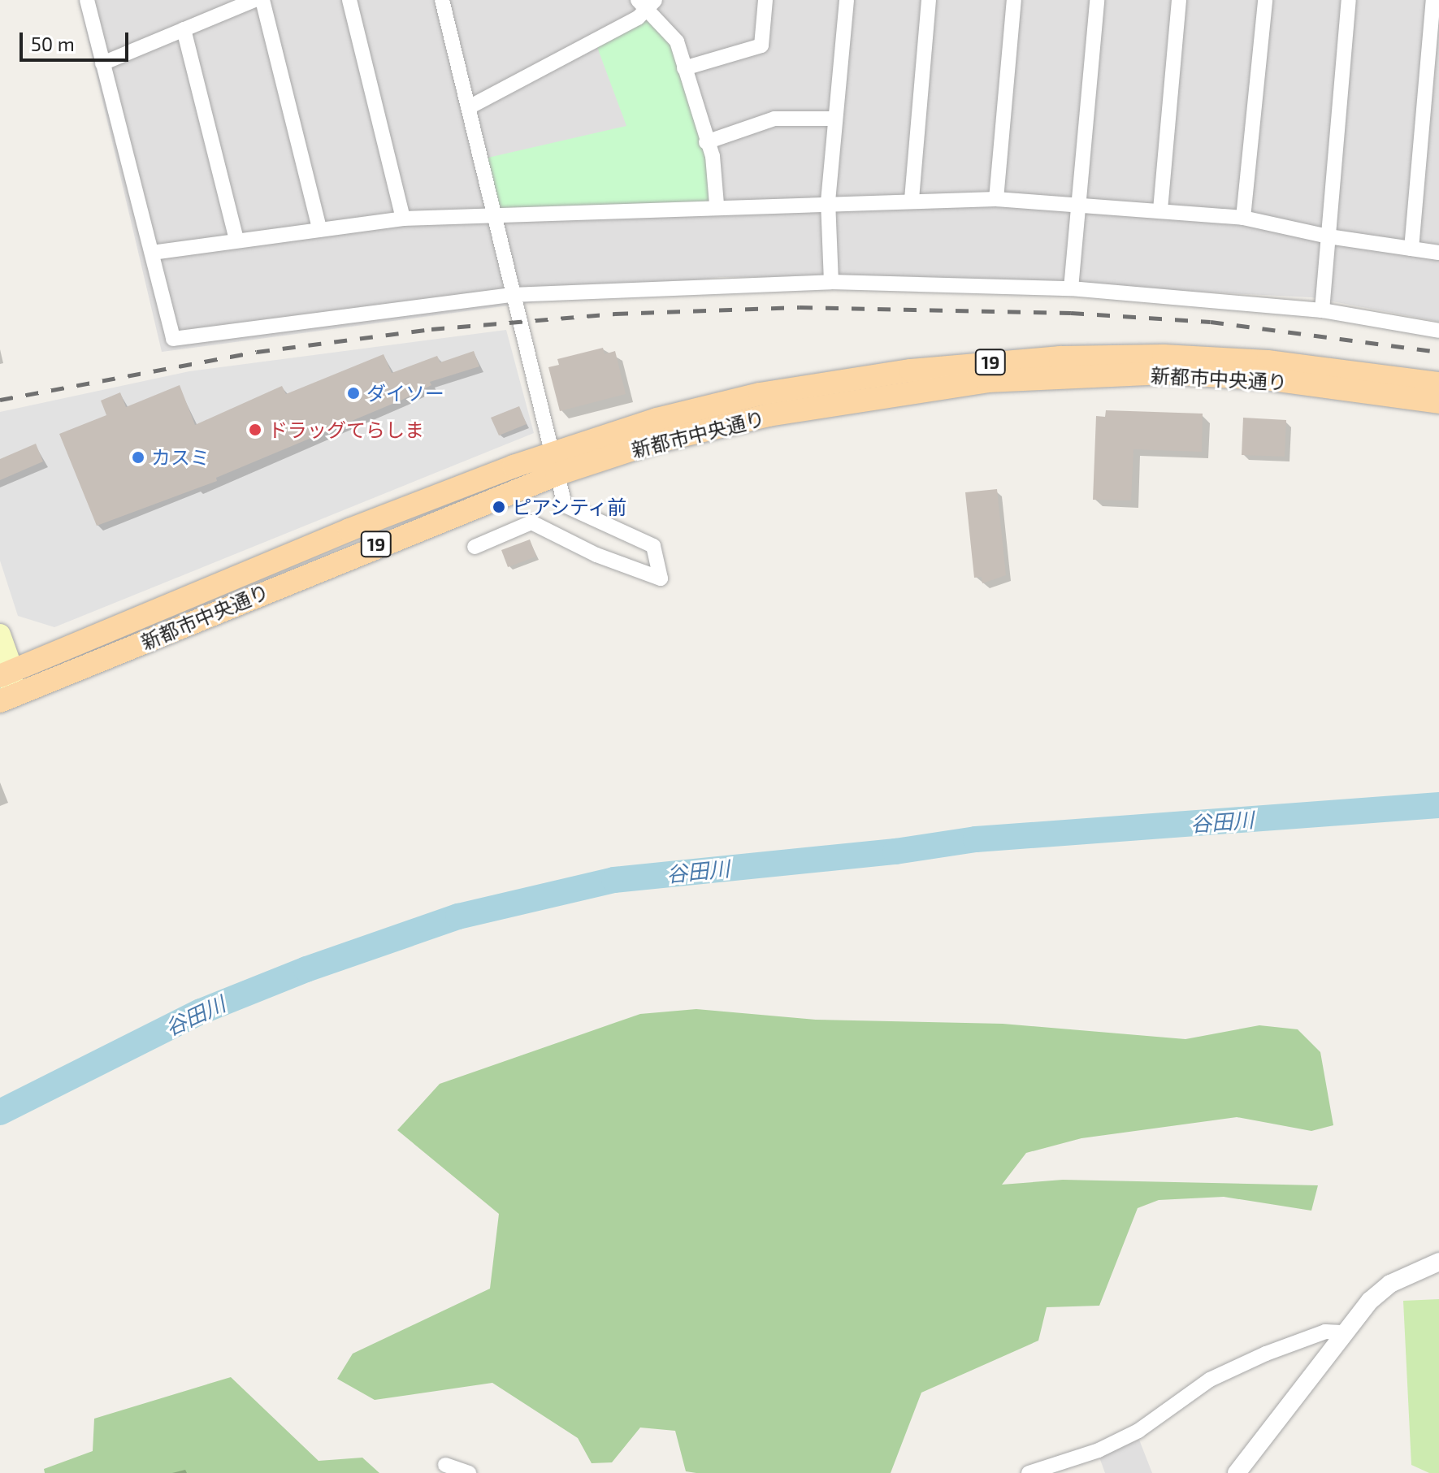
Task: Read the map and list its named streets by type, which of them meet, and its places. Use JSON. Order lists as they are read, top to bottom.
{
  "streets": {
    "main road": ["19", "新都市中央通り"]
  },
  "water": ["谷田川"],
  "places": [
    "ダイソー",
    "ドラッグてらしま",
    "カスミ",
    "ピアシティ前"
  ],
  "scale_bar": "50 m"
}
